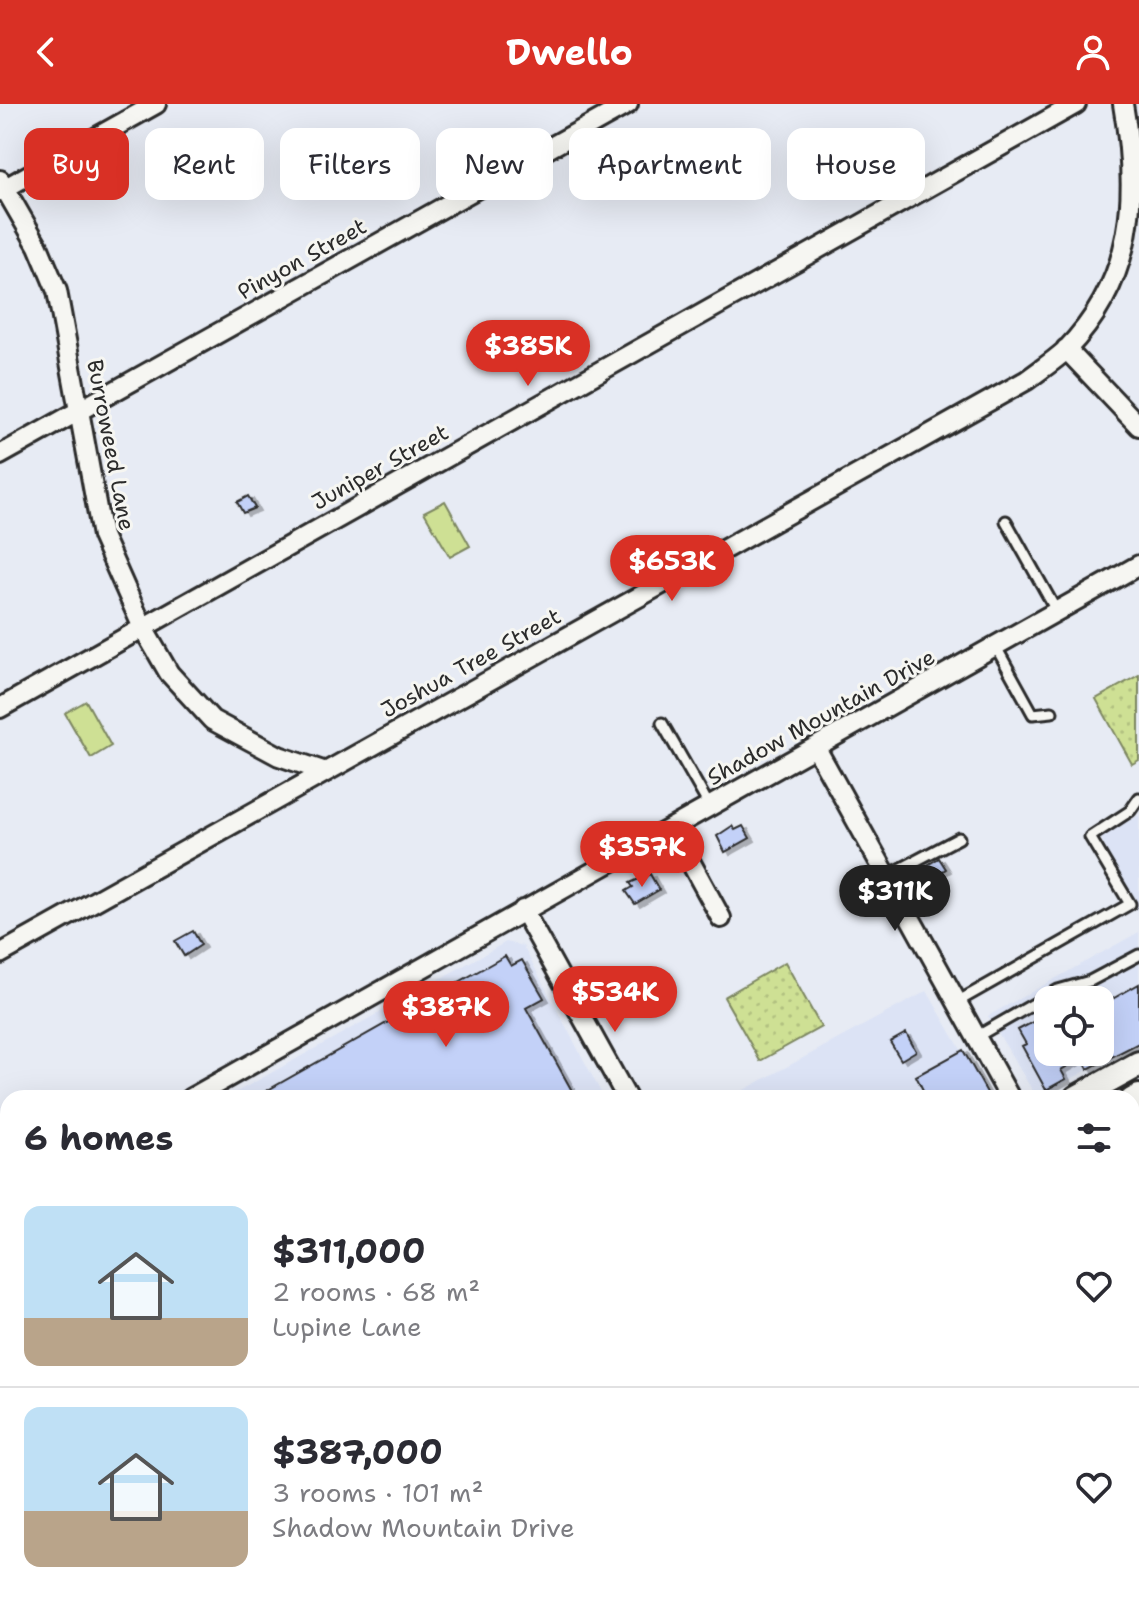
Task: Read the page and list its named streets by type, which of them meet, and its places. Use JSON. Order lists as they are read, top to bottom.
{
  "streets": {
    "street": [
      "Pinyon Street",
      "Burroweed Lane",
      "Juniper Street",
      "Joshua Tree Street",
      "Shadow Mountain Drive"
    ]
  },
  "crossings": [
    ["Pinyon Street", "Burroweed Lane"],
    ["Burroweed Lane", "Juniper Street"],
    ["Burroweed Lane", "Joshua Tree Street"]
  ],
  "page": {
    "header": "Dwello",
    "chip": [
      "Buy",
      "Rent",
      "Filters",
      "New",
      "Apartment",
      "House"
    ],
    "price": [
      "$385K",
      "$653K",
      "$357K",
      "$311K",
      "$534K",
      "$387K"
    ],
    "heading": "6 homes",
    "list": [
      {
        "name": "$311,000",
        "note": "2 rooms · 68 m² · Lupine Lane"
      },
      {
        "name": "$387,000",
        "note": "3 rooms · 101 m² · Shadow Mountain Drive"
      }
    ]
  }
}
